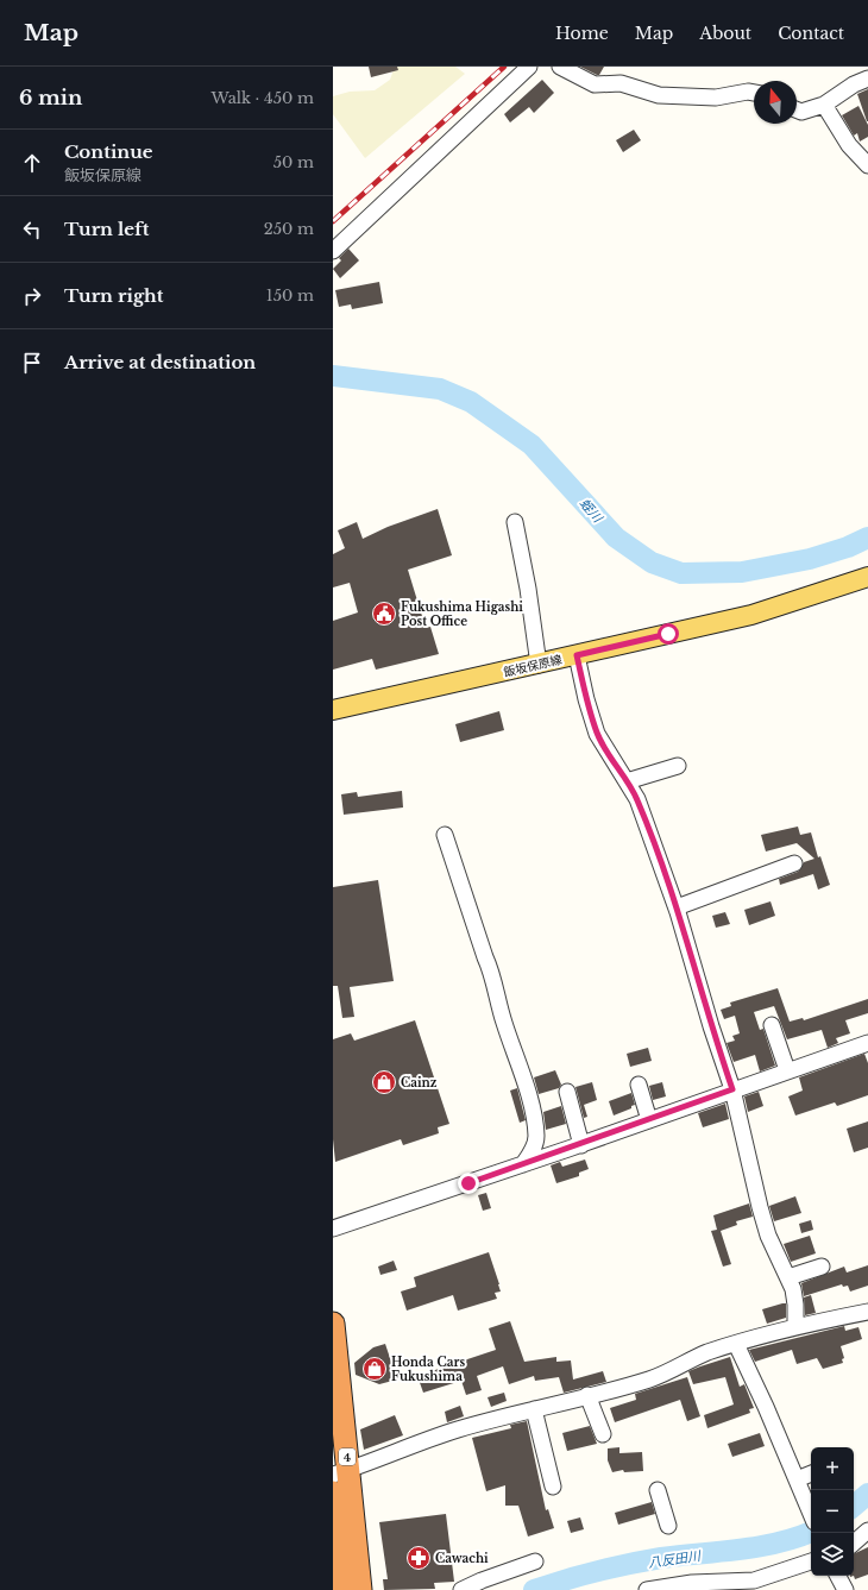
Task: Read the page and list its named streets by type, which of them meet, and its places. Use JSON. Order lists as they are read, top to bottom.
{
  "streets": {
    "highway": ["4"],
    "main road": ["飯坂保原線"]
  },
  "water": ["蛭川", "八反田川"],
  "places": {
    "public building": ["Fukushima Higashi Post Office"],
    "shop": ["Cainz", "Honda Cars Fukushima"],
    "pharmacy": ["Cawachi"]
  },
  "north": "top",
  "page": {
    "header": "Map",
    "nav": [
      "Home",
      "Map",
      "About",
      "Contact"
    ],
    "heading": ["6 min", "Walk · 450 m"],
    "list": [
      ["Continue", "飯坂保原線", "50 m"],
      ["Turn left", "250 m"],
      ["Turn right", "150 m"],
      "Arrive at destination"
    ],
    "map_buttons": ["+", "−"]
  }
}
